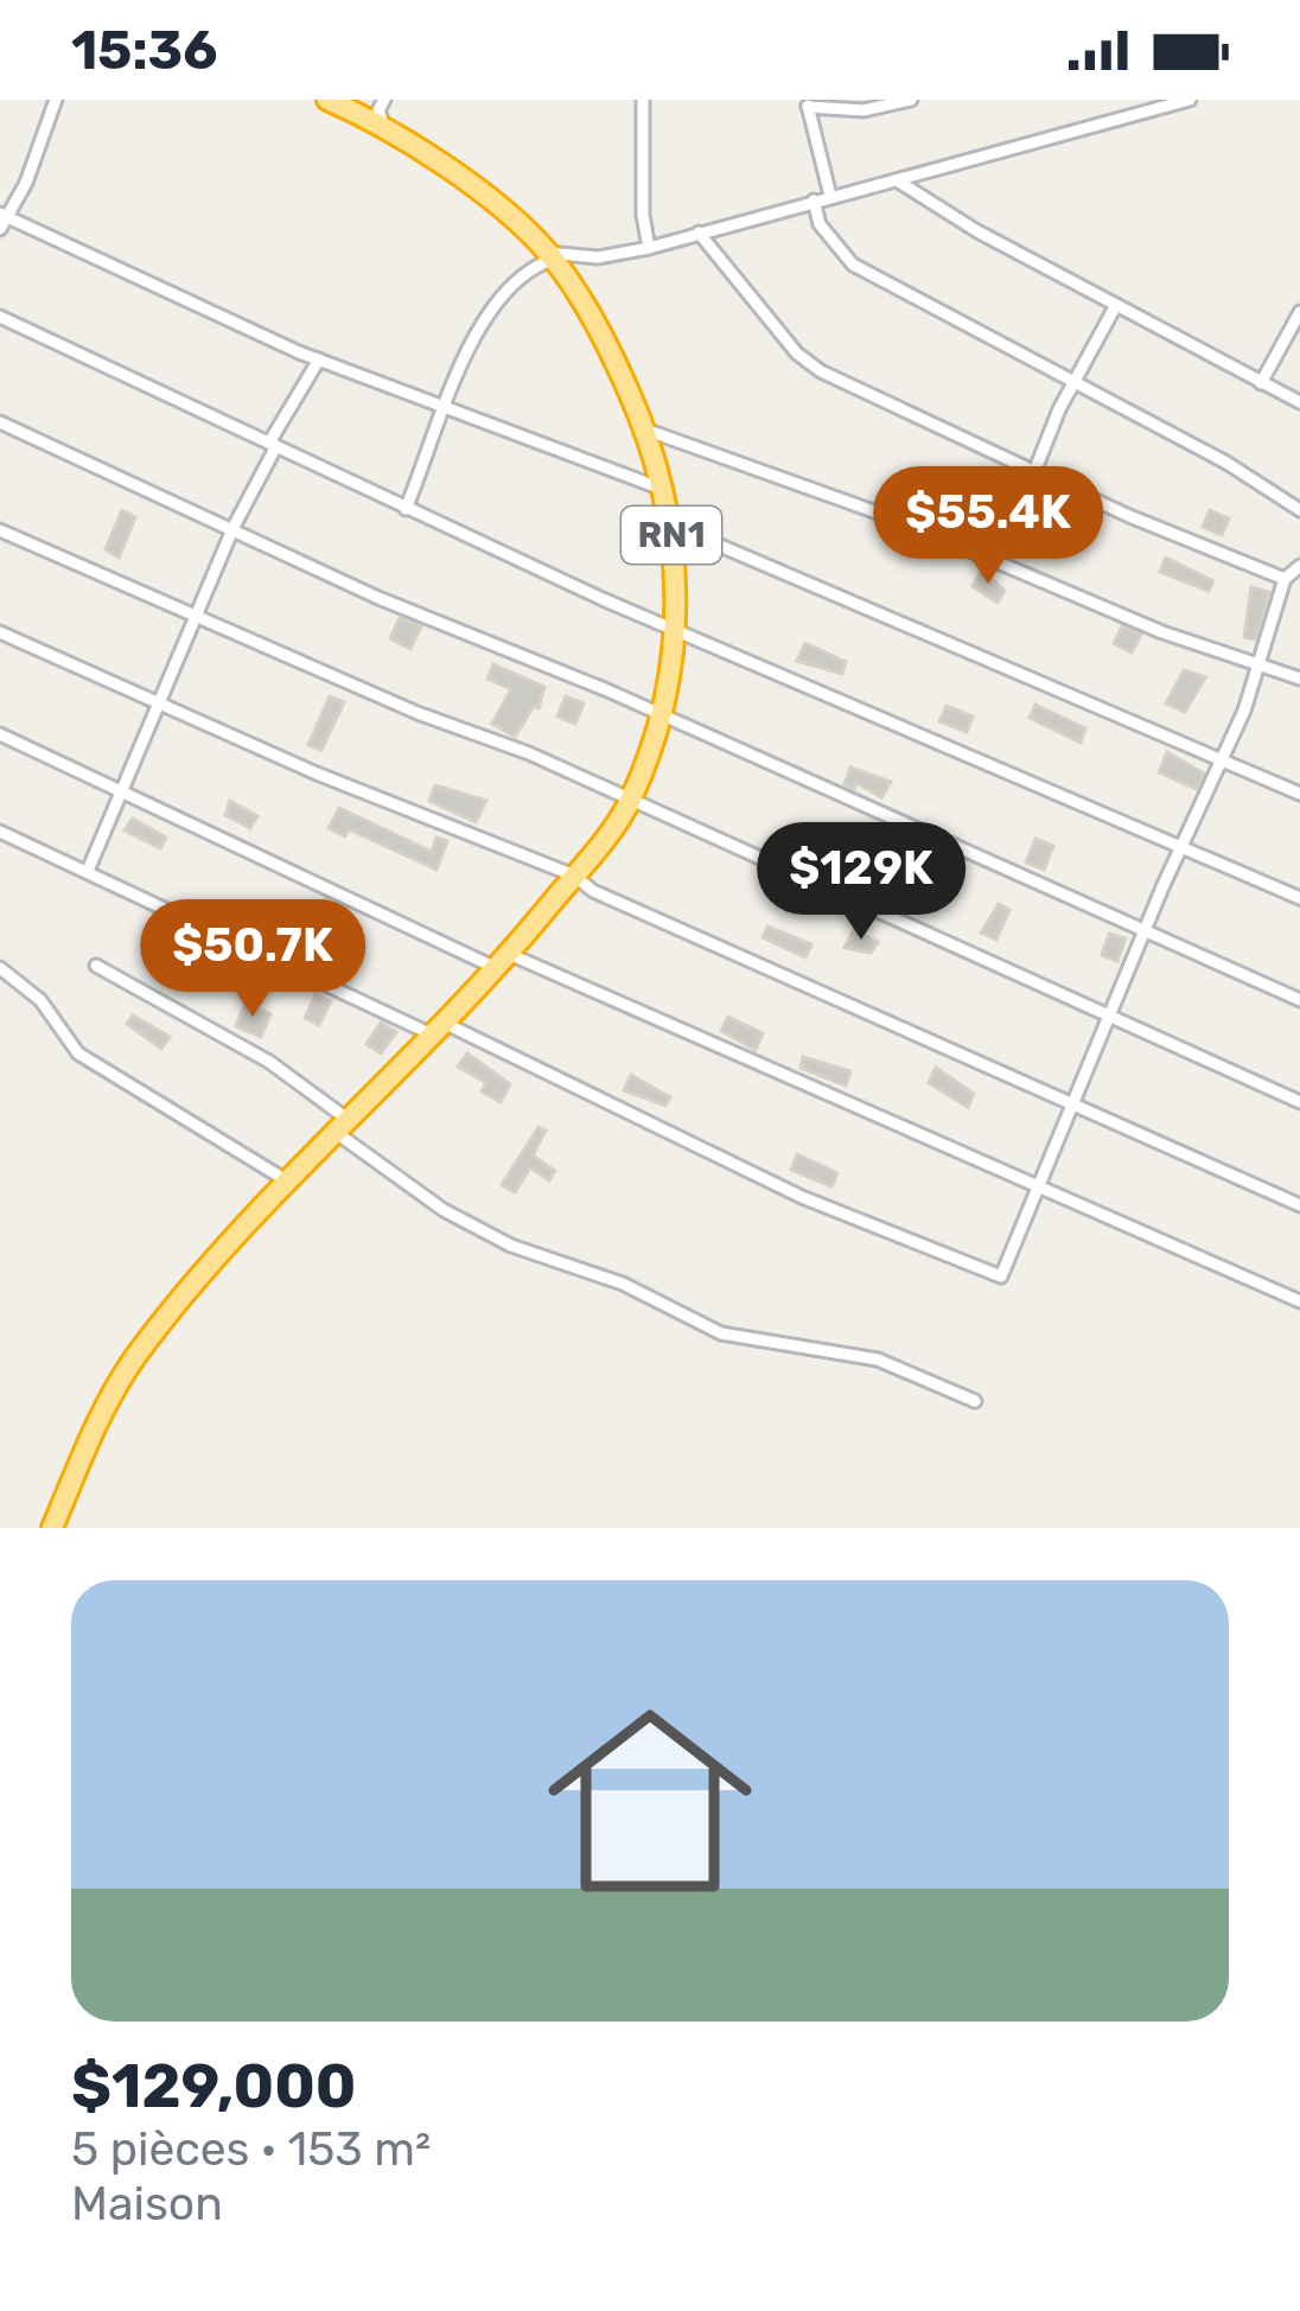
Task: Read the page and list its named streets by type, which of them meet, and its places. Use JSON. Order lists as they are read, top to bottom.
{
  "streets": {
    "highway": ["RN1"]
  },
  "page": {
    "status": "15:36",
    "price": ["$55.4K", "$129K", "$50.7K"],
    "list": [
      {
        "name": "$129,000",
        "note": "5 pièces · 153 m² · Maison"
      }
    ]
  }
}
